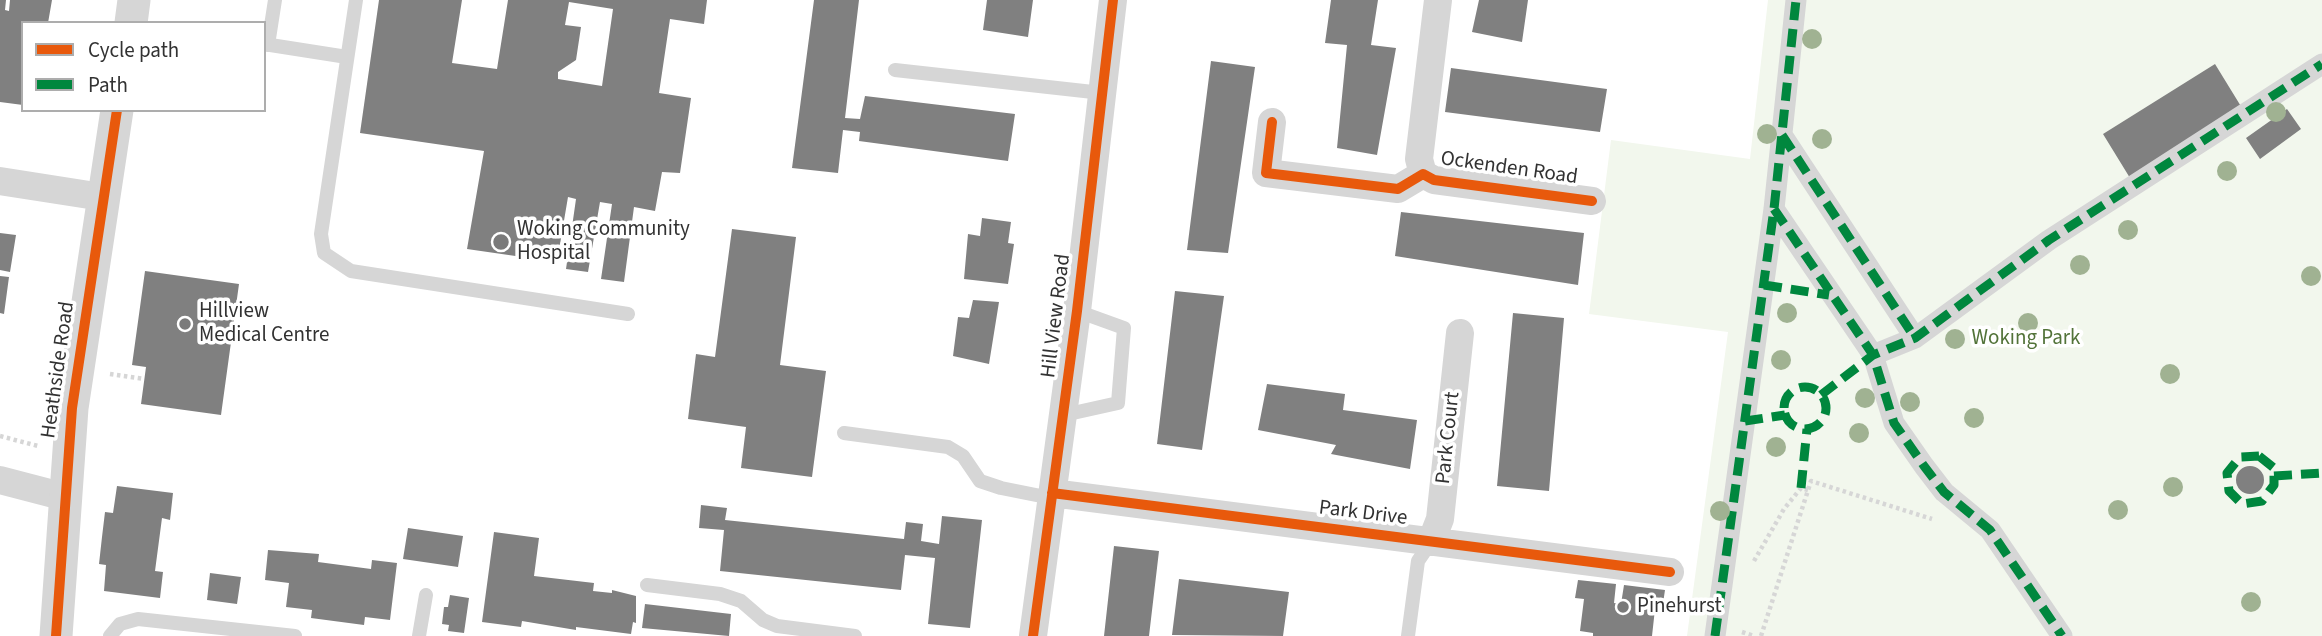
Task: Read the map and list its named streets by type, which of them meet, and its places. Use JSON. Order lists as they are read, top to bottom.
{
  "streets": {
    "street": [
      "Ockenden Road",
      "Hill View Road",
      "Heathside Road",
      "Park Court",
      "Park Drive"
    ]
  },
  "crossings": [
    ["Hill View Road", "Park Drive"],
    ["Park Court", "Park Drive"]
  ],
  "parks": ["Woking Park"],
  "places": ["Woking Community Hospital", "Hillview Medical Centre", "Pinehurst"],
  "legend": ["Cycle path", "Path"]
}
